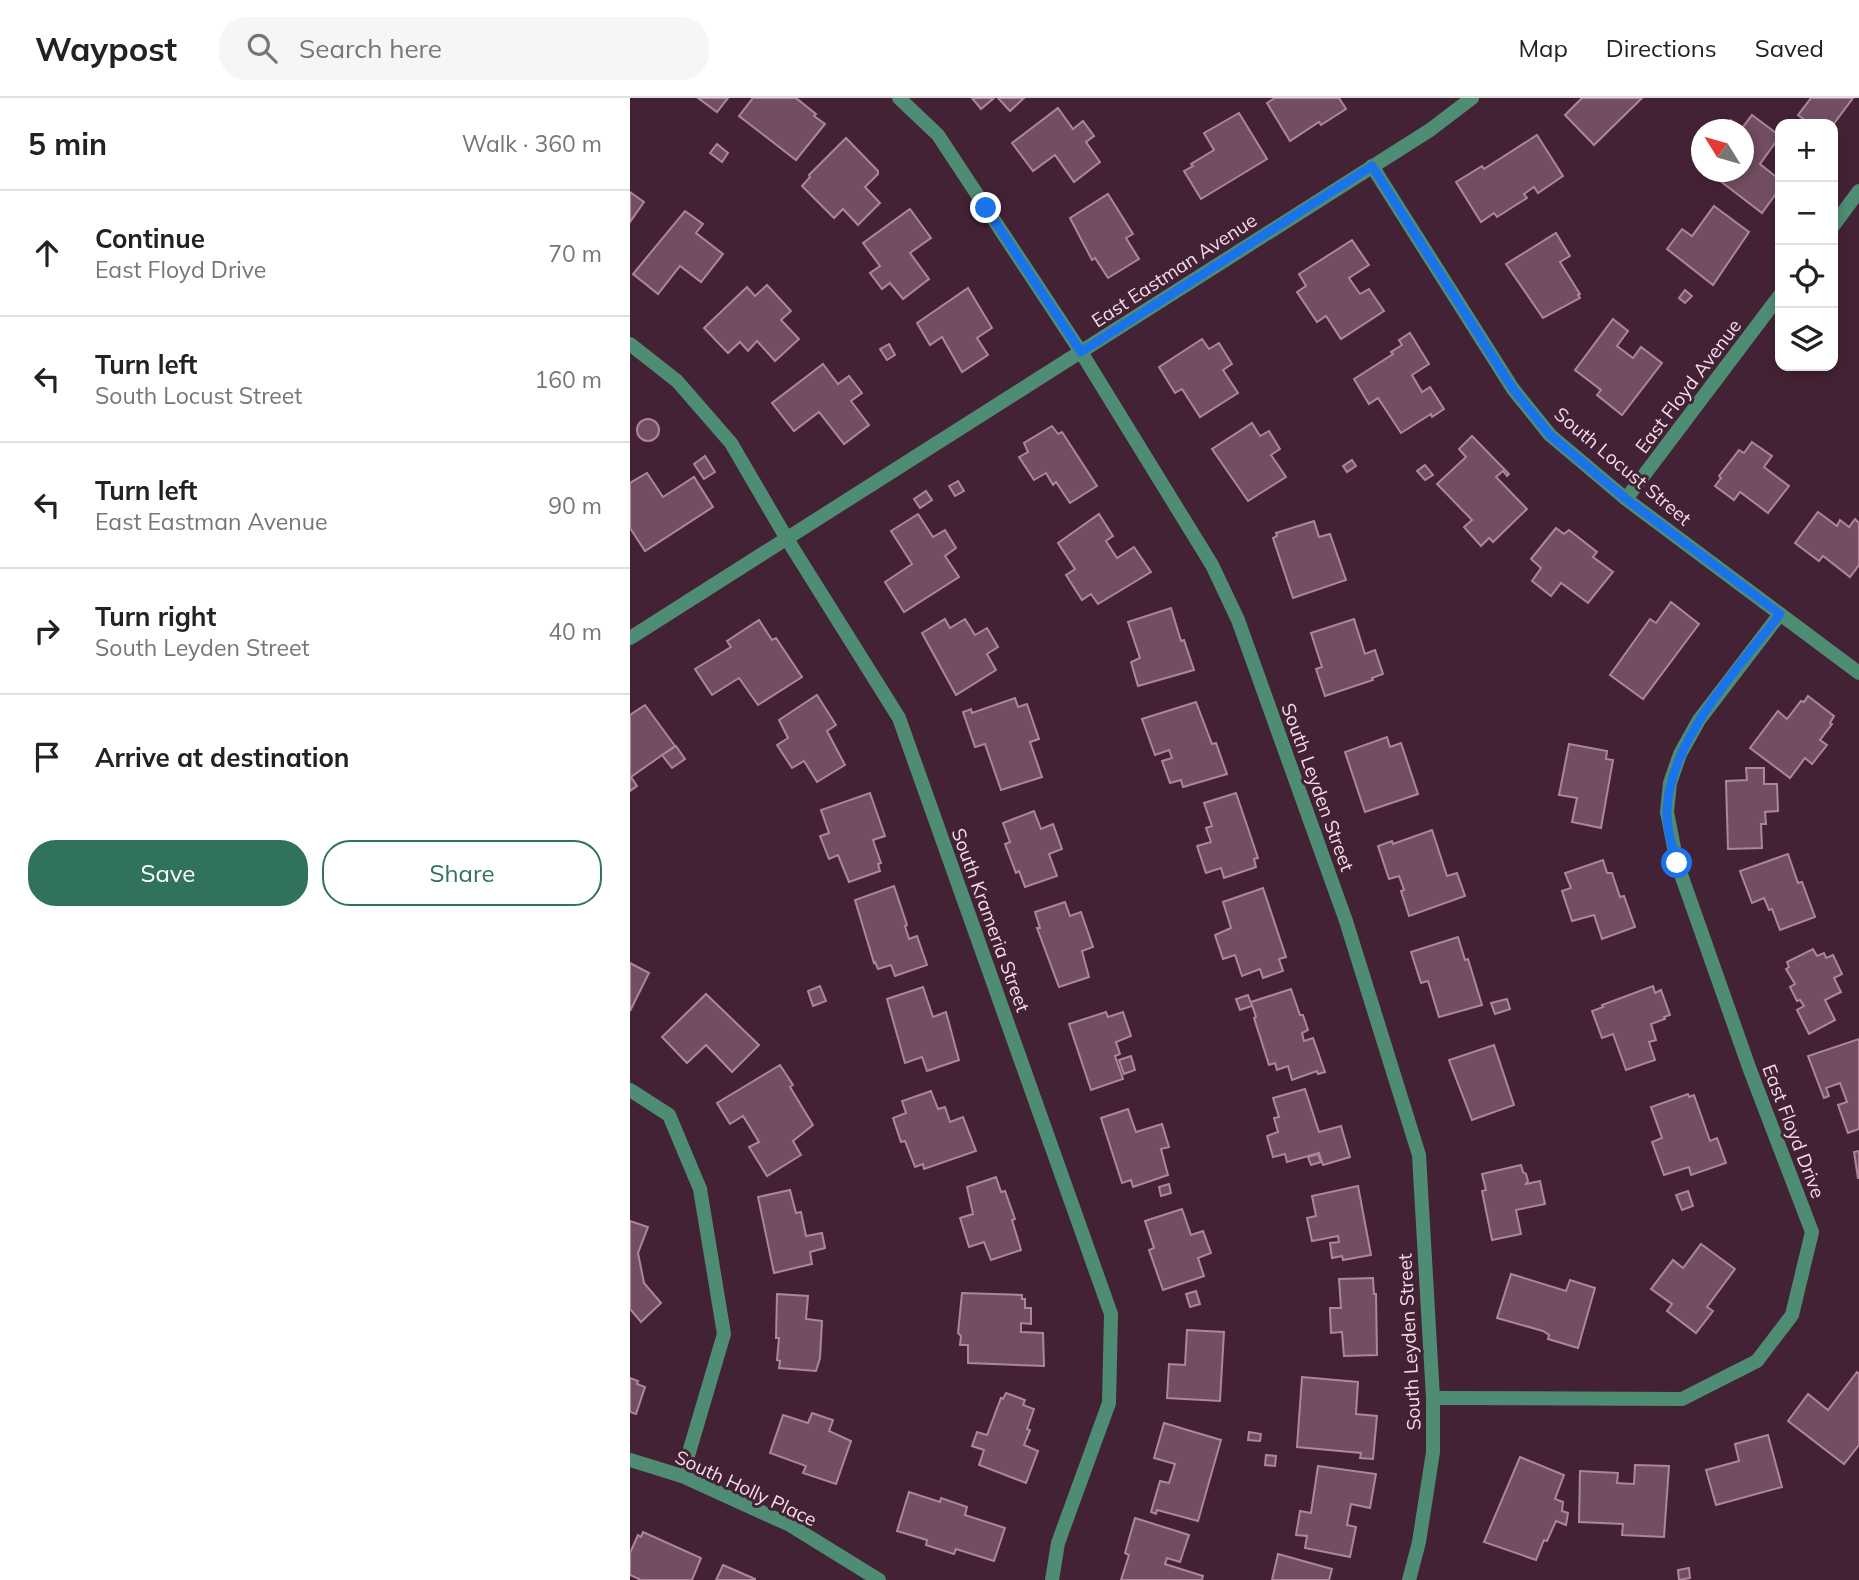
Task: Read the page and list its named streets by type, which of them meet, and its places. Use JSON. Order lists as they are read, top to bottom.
{
  "streets": {
    "street": [
      "East Eastman Avenue",
      "East Floyd Avenue",
      "South Locust Street",
      "South Leyden Street",
      "South Krameria Street",
      "East Floyd Drive",
      "South Holly Place"
    ]
  },
  "crossings": [
    ["East Eastman Avenue", "South Locust Street"],
    ["East Eastman Avenue", "South Leyden Street"],
    ["East Eastman Avenue", "South Krameria Street"],
    ["East Floyd Avenue", "South Locust Street"],
    ["South Locust Street", "East Floyd Drive"],
    ["South Leyden Street", "East Floyd Drive"]
  ],
  "north": "top left",
  "page": {
    "header": "Waypost",
    "search": "Search here",
    "nav": ["Map", "Directions", "Saved"],
    "heading": ["5 min", "Walk · 360 m"],
    "map_buttons": ["+", "−"],
    "list": [
      ["Continue", "East Floyd Drive", "70 m"],
      ["Turn left", "South Locust Street", "160 m"],
      ["Turn left", "East Eastman Avenue", "90 m"],
      ["Turn right", "South Leyden Street", "40 m"],
      "Arrive at destination"
    ],
    "buttons": ["Save", "Share"]
  }
}
